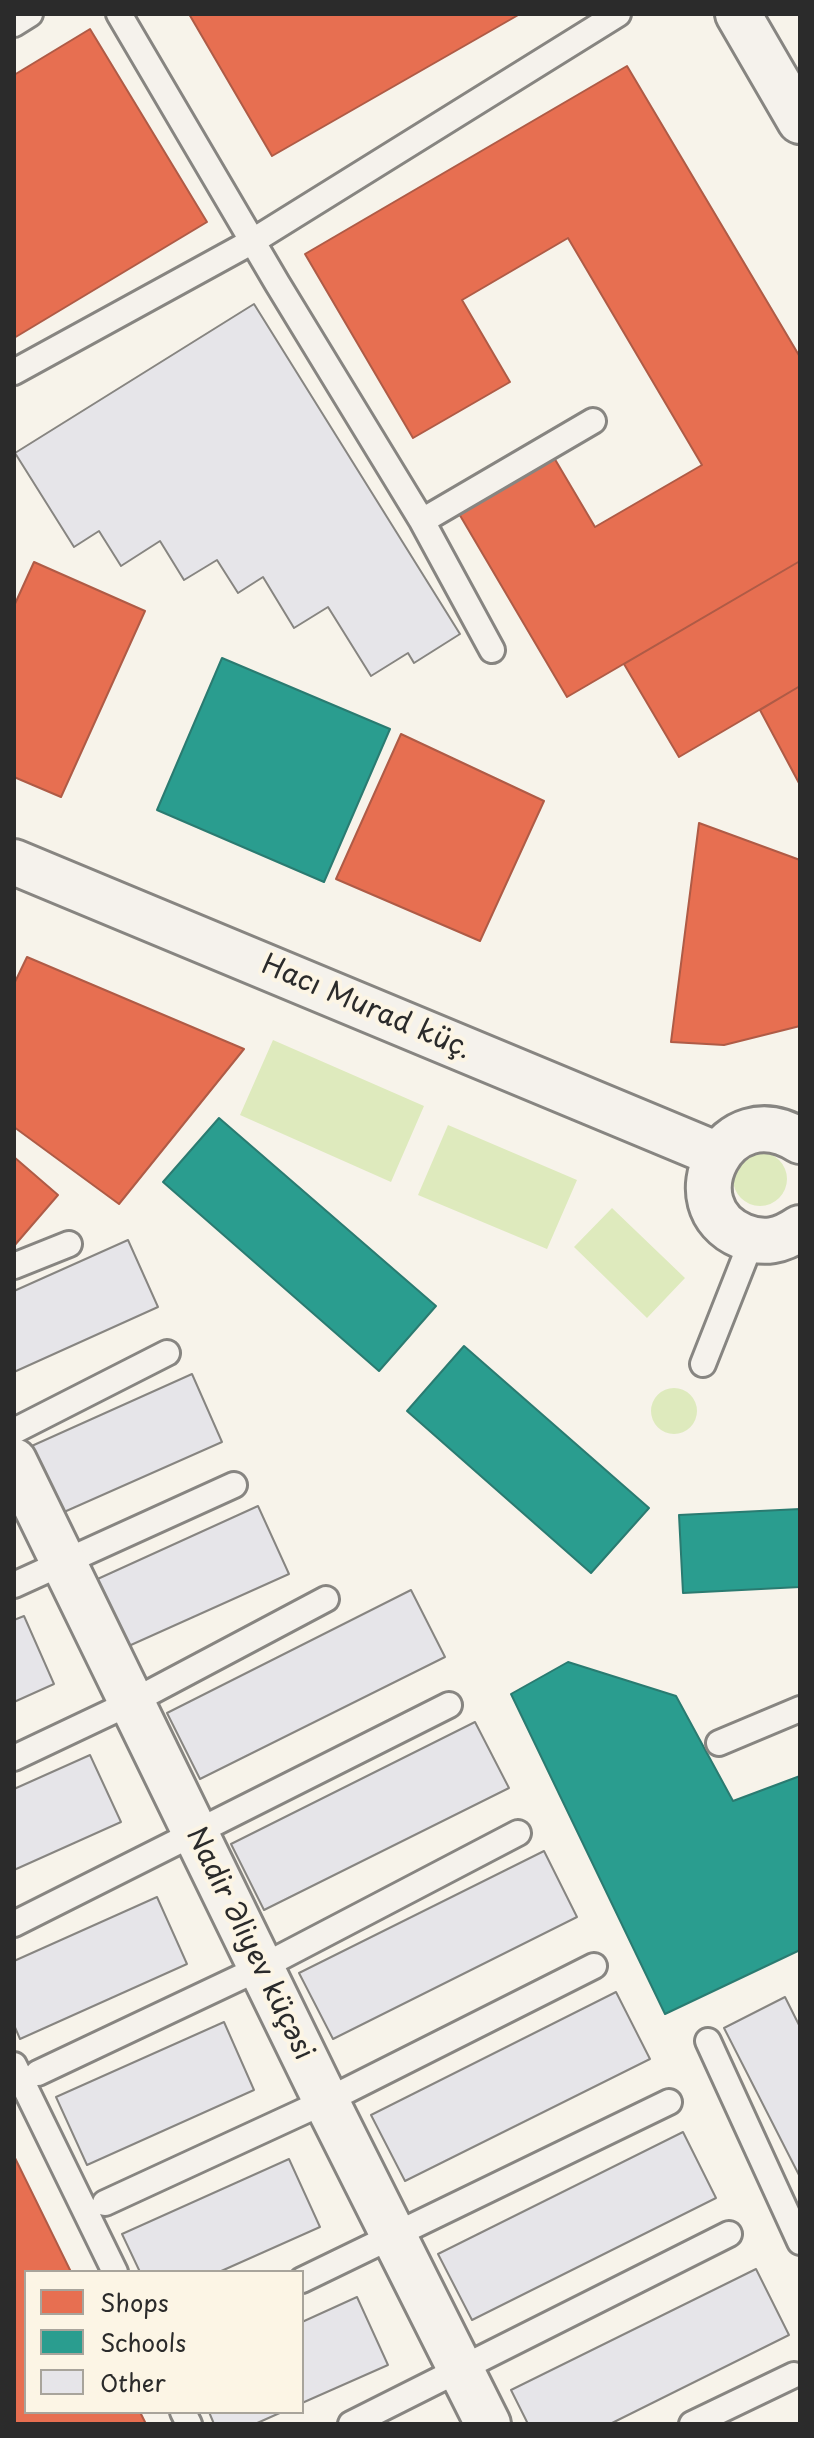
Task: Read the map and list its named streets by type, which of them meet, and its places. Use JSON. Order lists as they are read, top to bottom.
{
  "streets": {
    "street": ["Hacı Murad küç.", "Nadir Əliyev küçəsi"]
  },
  "legend": ["Shops", "Schools", "Other"]
}
